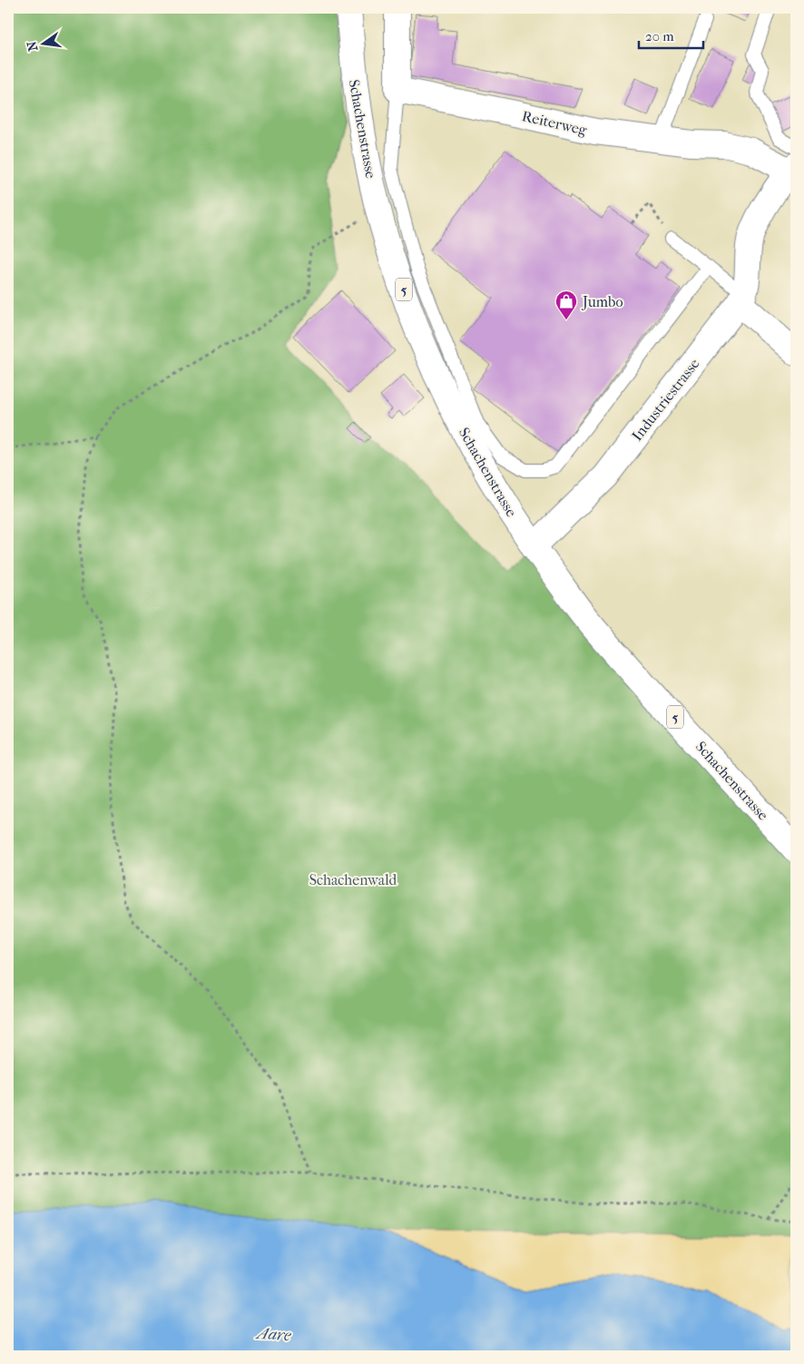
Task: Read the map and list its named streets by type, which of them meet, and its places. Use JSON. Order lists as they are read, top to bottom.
{
  "streets": {
    "street": [
      "Reiterweg",
      "Schachenstrasse",
      "5",
      "Industriestrasse"
    ]
  },
  "crossings": [
    ["Schachenstrasse", "Industriestrasse"]
  ],
  "water": ["Aare"],
  "parks": ["Schachenwald"],
  "places": {
    "shop": ["Jumbo"]
  },
  "scale_bar": "20 m",
  "north": "left"
}
